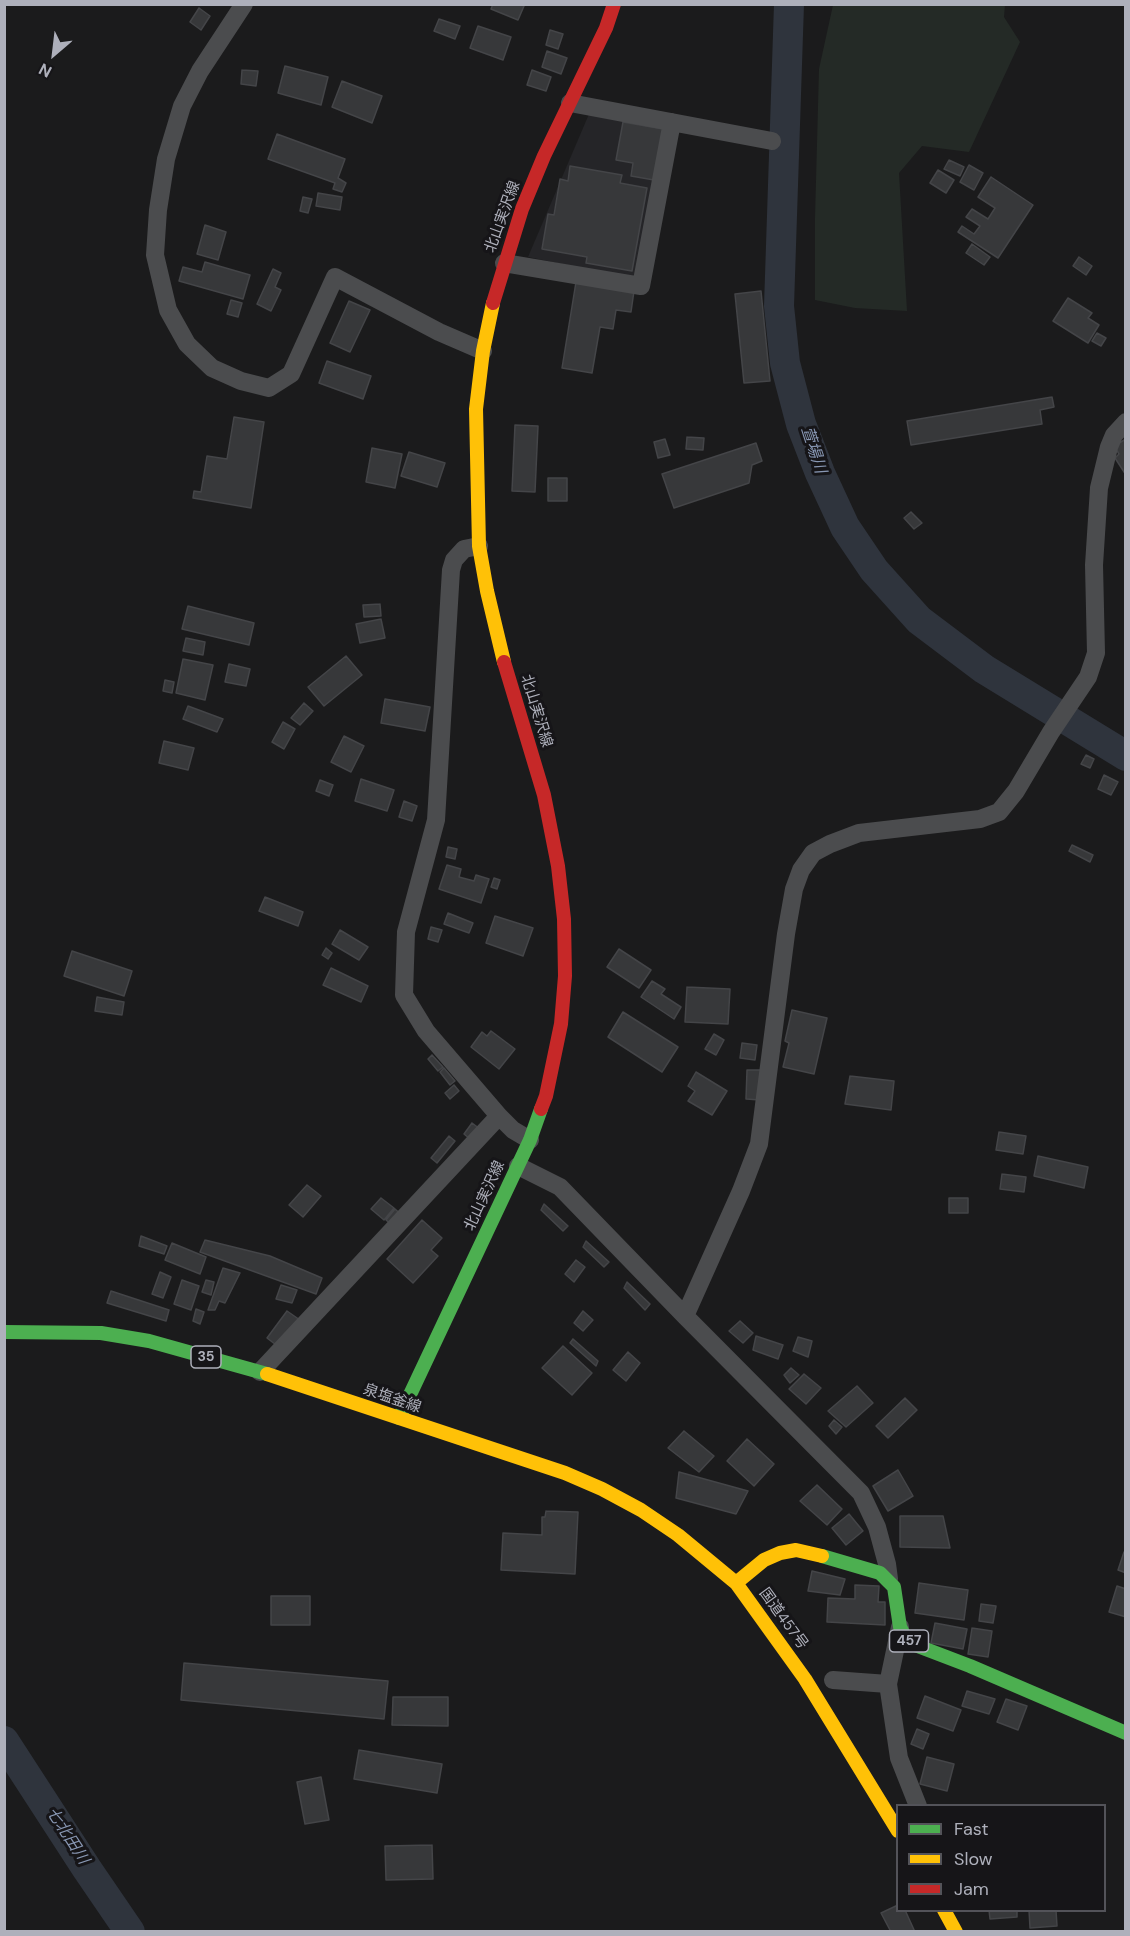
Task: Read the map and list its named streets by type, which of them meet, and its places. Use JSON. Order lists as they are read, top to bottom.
{
  "streets": {
    "main road": [
      "北山実沢線",
      "35",
      "泉塩釜線",
      "国道457号",
      "457"
    ]
  },
  "crossings": [
    ["北山実沢線", "泉塩釜線"],
    ["泉塩釜線", "国道457号"],
    ["国道457号", "457"]
  ],
  "water": ["萱場川", "七北田川"],
  "legend": ["Fast", "Slow", "Jam"],
  "north": "bottom left"
}
